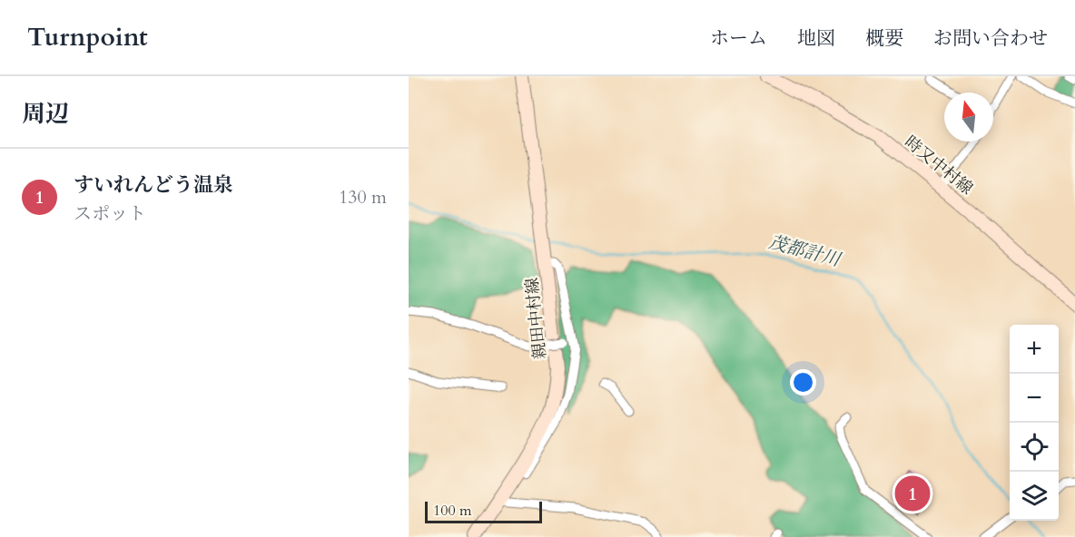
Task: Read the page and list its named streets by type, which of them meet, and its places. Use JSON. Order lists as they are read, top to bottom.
{
  "streets": {
    "main road": ["時又中村線", "親田中村線"]
  },
  "water": ["茂都計川"],
  "scale_bar": "100 m",
  "north": "top",
  "page": {
    "header": "Turnpoint",
    "nav": [
      "ホーム",
      "地図",
      "概要",
      "お問い合わせ"
    ],
    "heading": "周辺",
    "list": [
      {
        "mark": "1",
        "name": "すいれんどう温泉",
        "note": "スポット",
        "value": "130 m"
      }
    ],
    "map_buttons": ["+", "−"],
    "pins": "1",
    "scale": "100 m"
  }
}
